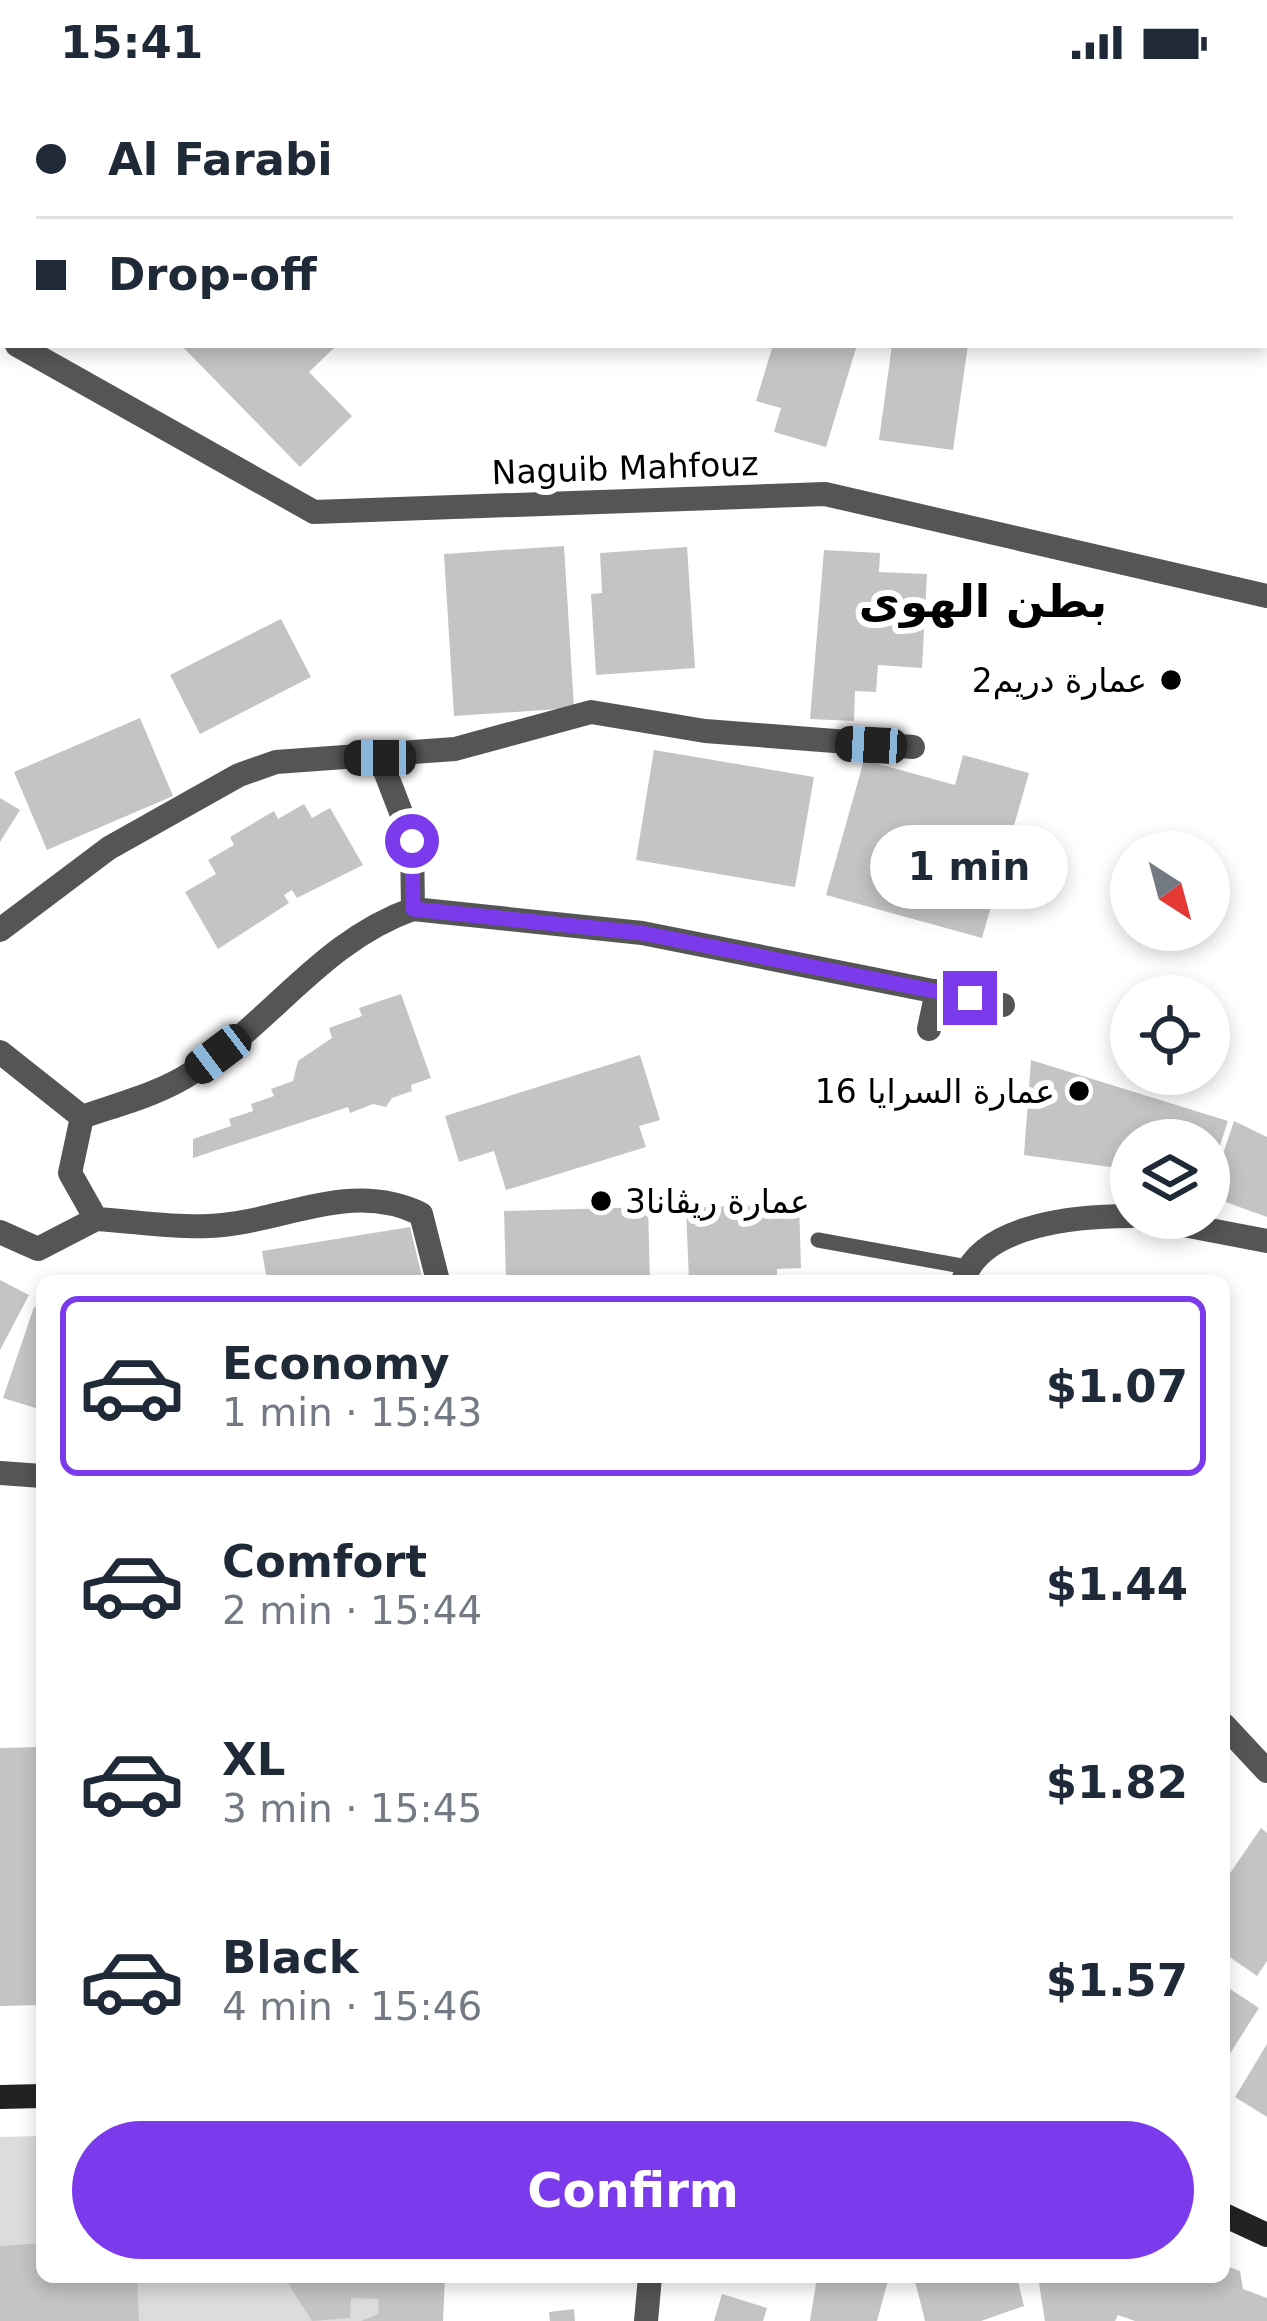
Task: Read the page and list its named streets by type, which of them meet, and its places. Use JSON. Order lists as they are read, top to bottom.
{
  "streets": {
    "street": ["Naguib Mahfouz"]
  },
  "districts": ["بطن الهوى"],
  "places": ["عمارة دريم2", "عمارة السرايا 16", "عمارة ريڤانا3"],
  "north": "bottom right",
  "page": {
    "status": "15:41",
    "banner": ["Al Farabi", "Drop-off"],
    "bubble": "1 min",
    "list": [
      {
        "name": "Economy",
        "note": "1 min · 15:43",
        "value": "$1.07"
      },
      {
        "name": "Comfort",
        "note": "2 min · 15:44",
        "value": "$1.44"
      },
      {
        "name": "XL",
        "note": "3 min · 15:45",
        "value": "$1.82"
      },
      {
        "name": "Black",
        "note": "4 min · 15:46",
        "value": "$1.57"
      }
    ],
    "buttons": "Confirm"
  }
}
